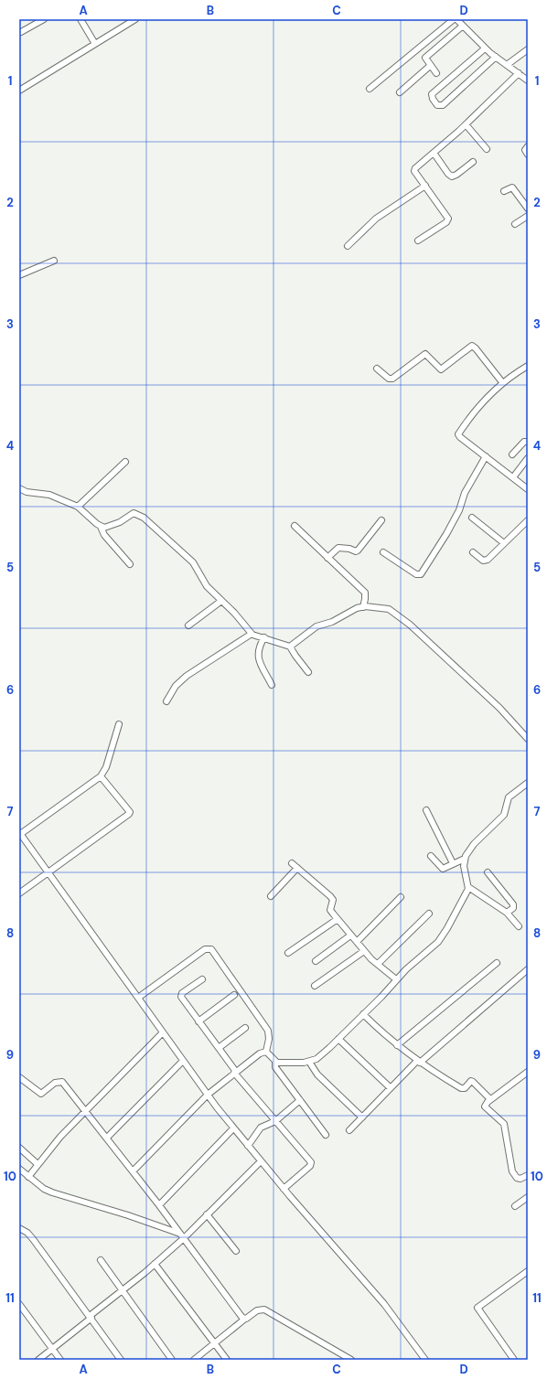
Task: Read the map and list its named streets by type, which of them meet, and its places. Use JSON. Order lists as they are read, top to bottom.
{
  "grid": {
    "columns": [
      "A",
      "B",
      "C",
      "D"
    ],
    "rows": [
      "1",
      "2",
      "3",
      "4",
      "5",
      "6",
      "7",
      "8",
      "9",
      "10",
      "11"
    ]
  }
}
